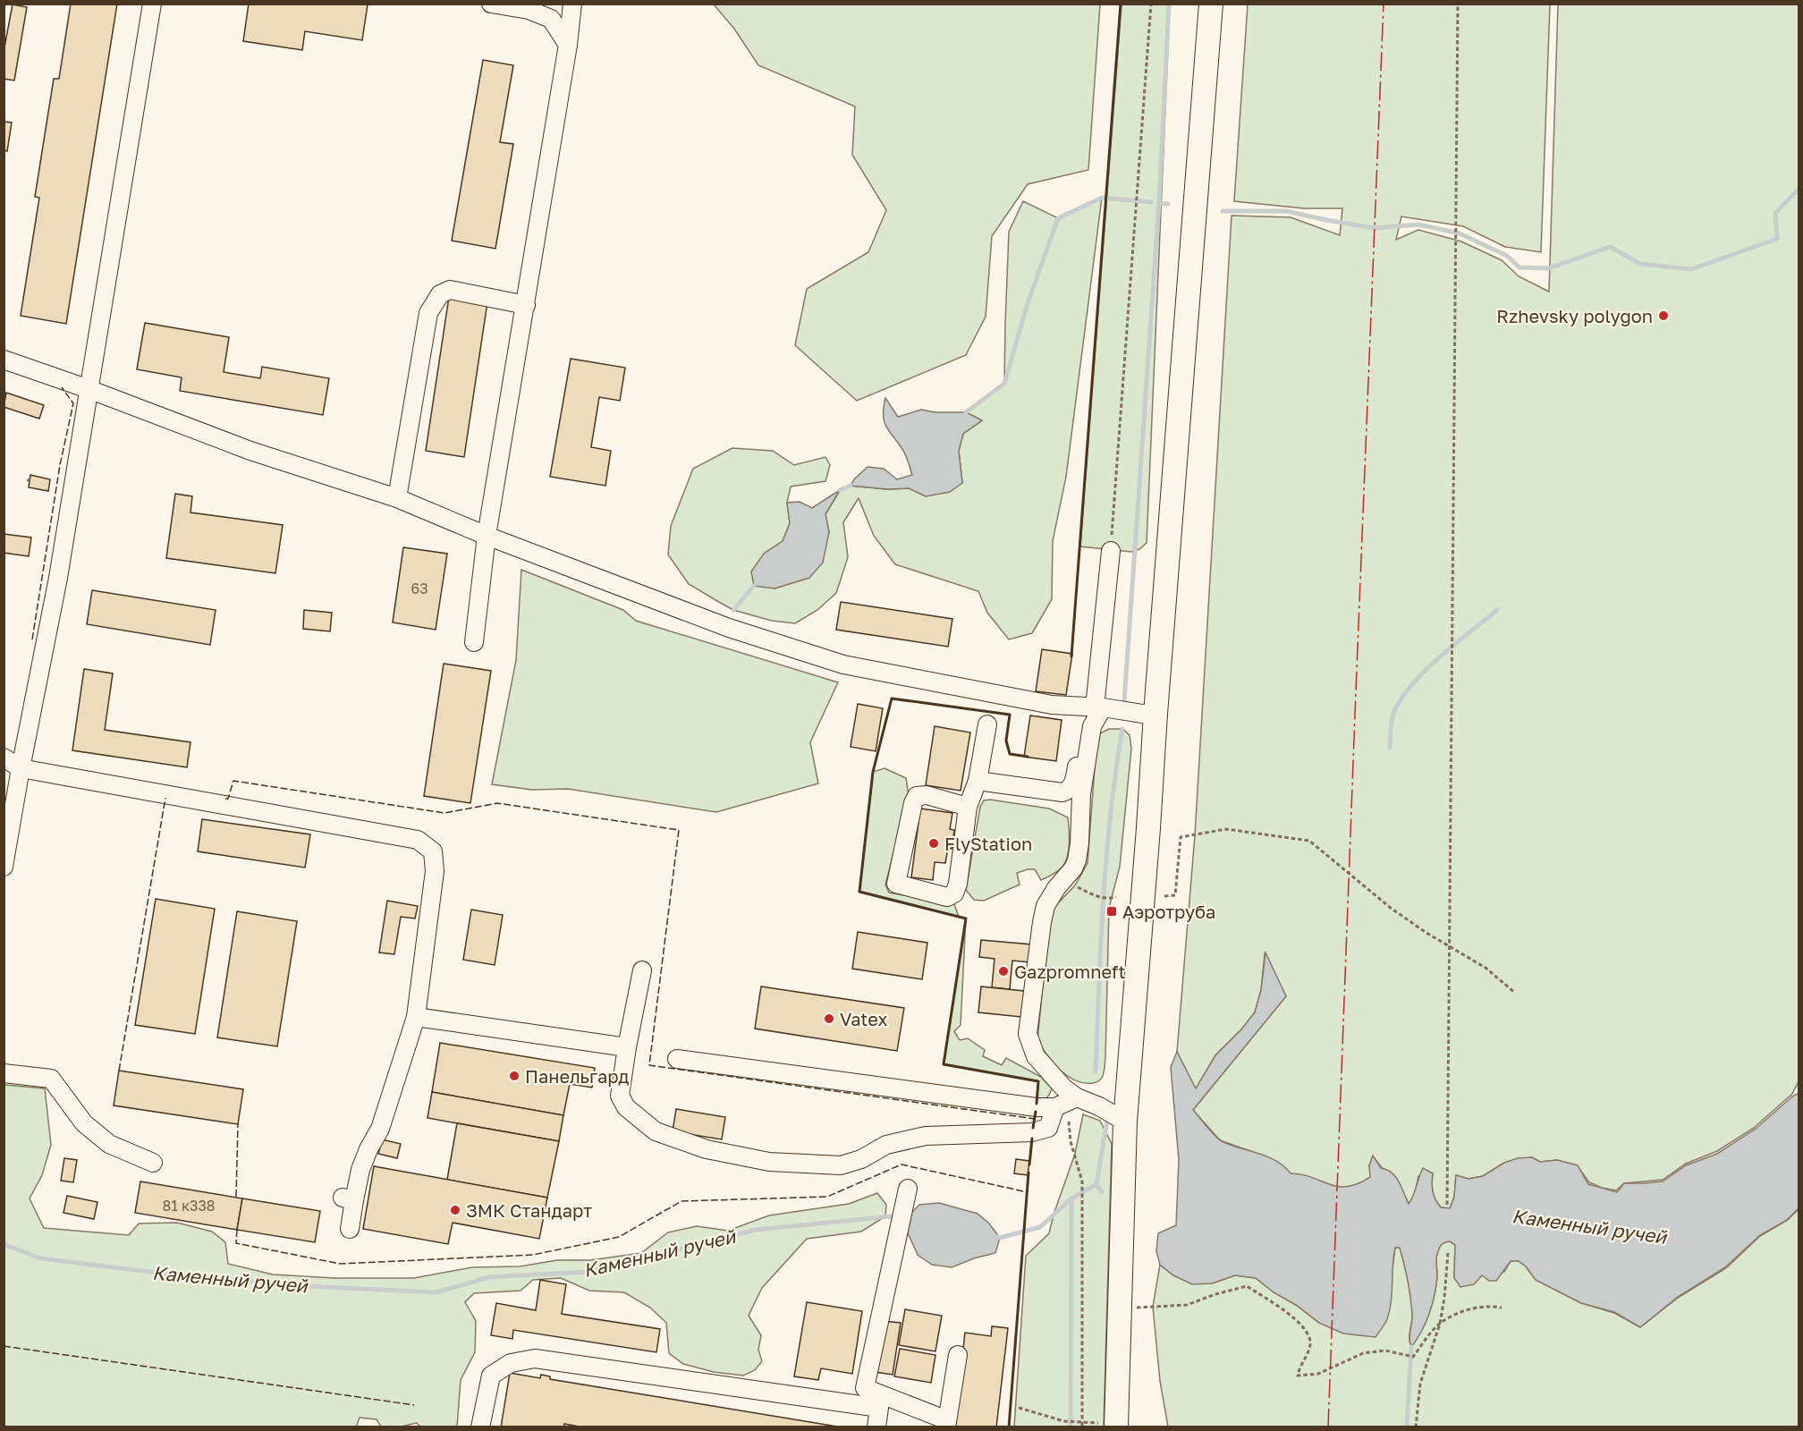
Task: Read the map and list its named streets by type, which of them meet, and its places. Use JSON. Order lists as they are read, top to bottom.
{
  "water": ["Каменный ручей"],
  "places": {
    "other": [
      "Rzhevsky polygon",
      "FlyStation",
      "Gazpromneft",
      "Vatex",
      "Панельгард",
      "ЗМК Стандарт"
    ],
    "transit": ["Аэротруба"]
  },
  "house_numbers": ["63", "81 к338"]
}
